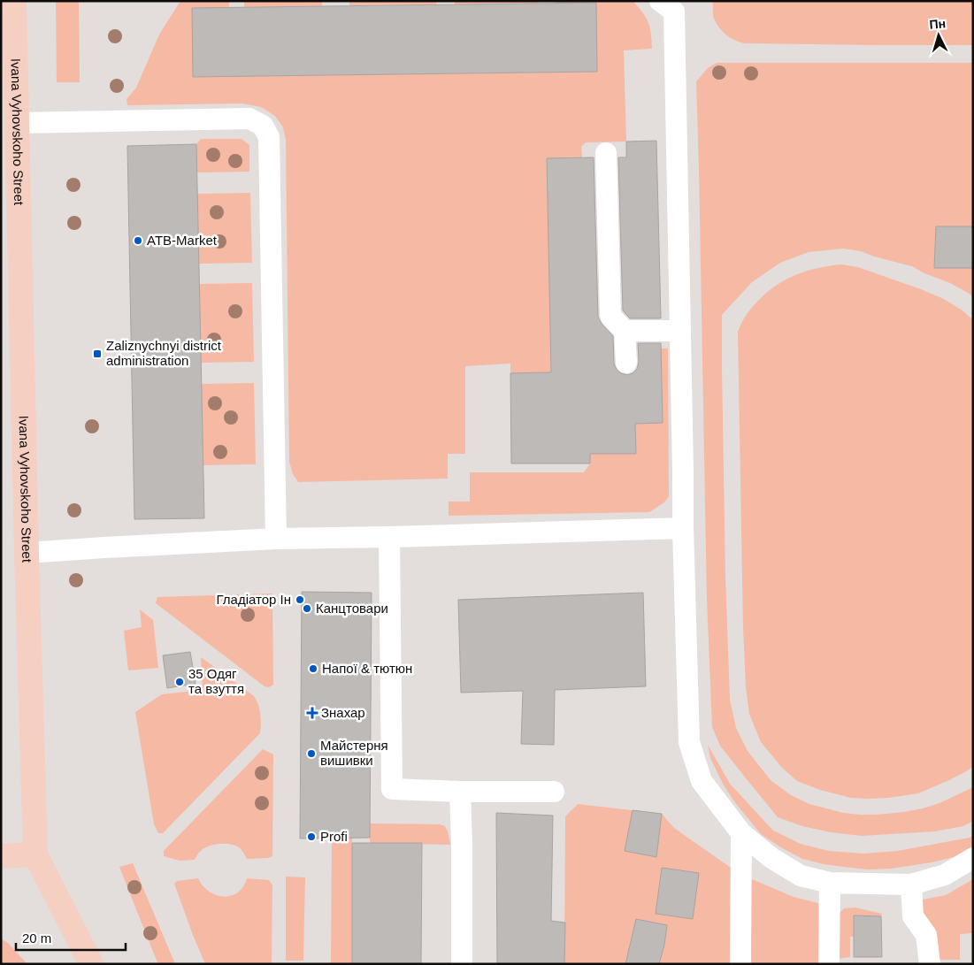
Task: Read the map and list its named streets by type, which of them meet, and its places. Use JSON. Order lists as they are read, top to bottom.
{
  "streets": {
    "main road": ["Ivana Vyhovskoho Street"]
  },
  "places": {
    "other": [
      "ATB-Market",
      "Гладіатор Ін",
      "Канцтовари",
      "Напої & тютюн",
      "35 Одяг та взуття",
      "Майстерня вишивки",
      "Profi"
    ],
    "transit": ["Zaliznychnyi district administration"],
    "health": ["Знахар"]
  },
  "scale_bar": "20 m",
  "north": "top"
}
